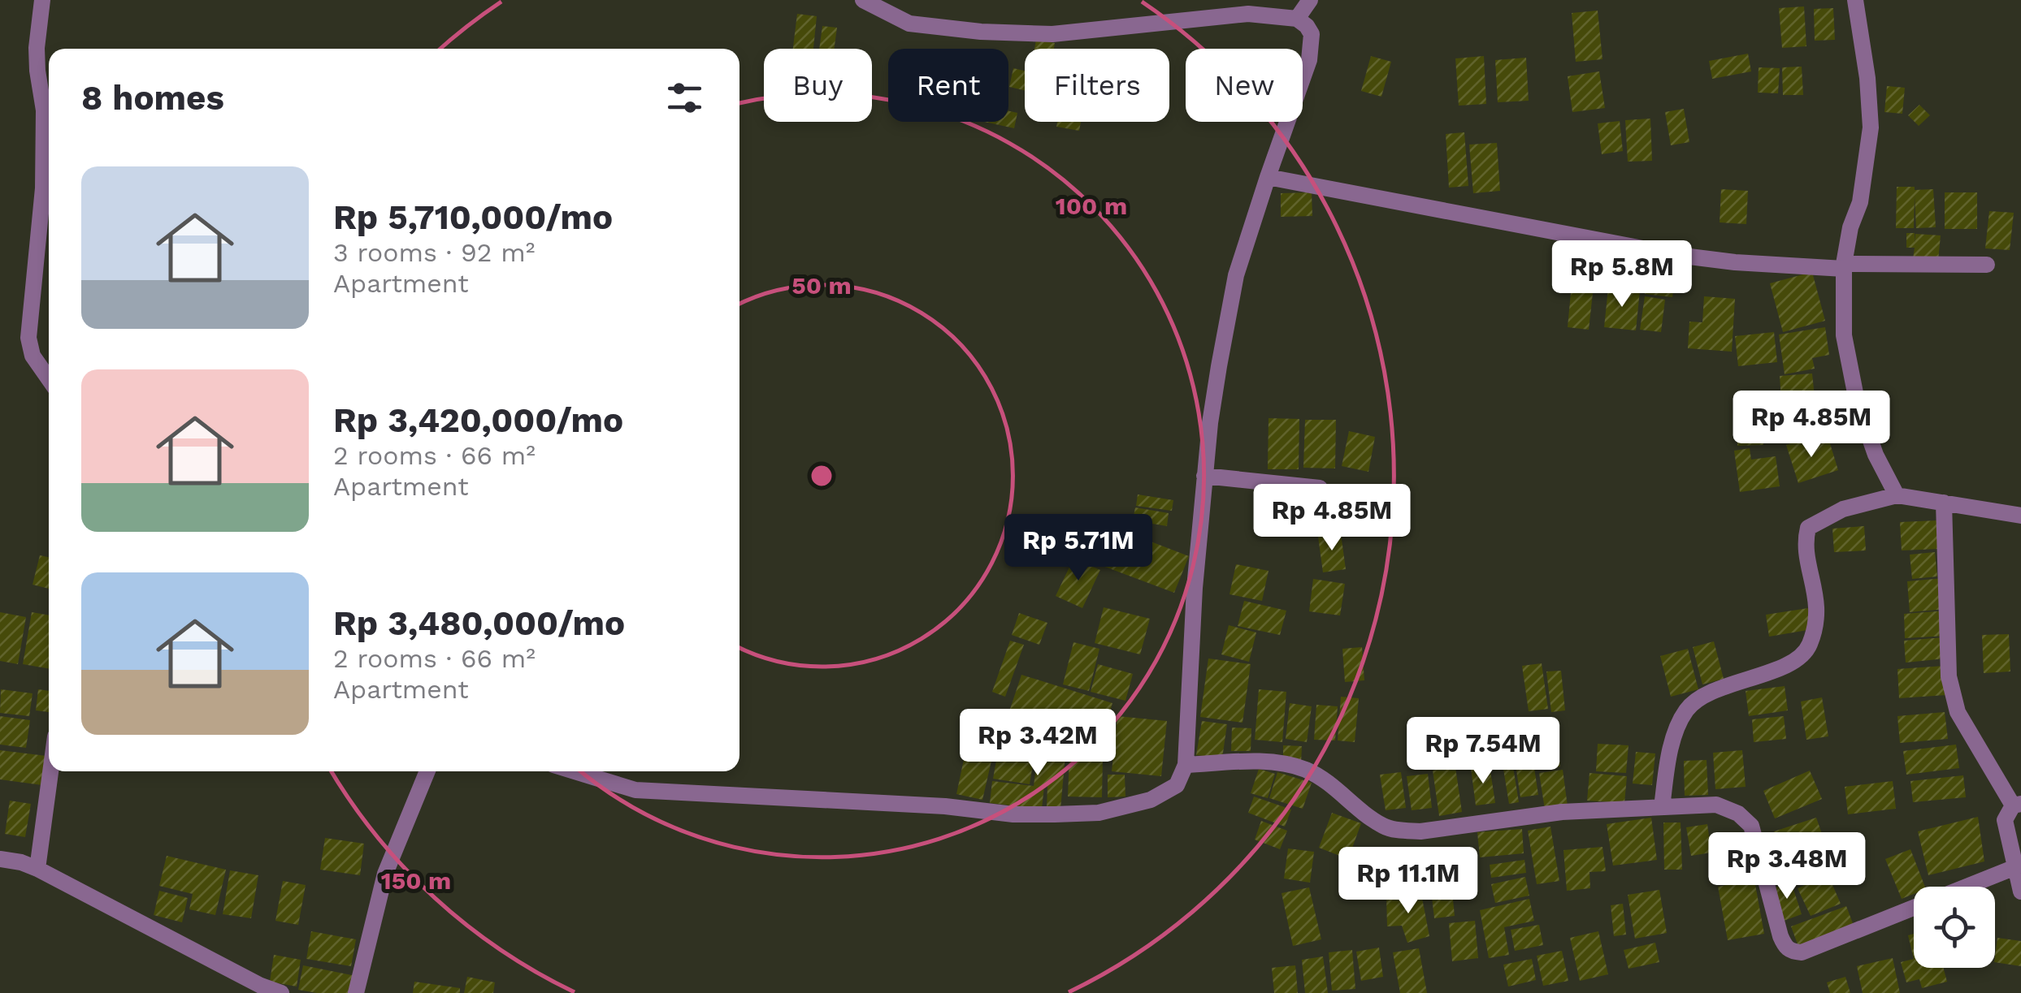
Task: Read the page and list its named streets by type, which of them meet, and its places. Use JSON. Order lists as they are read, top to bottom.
{
  "page": {
    "chip": [
      "Buy",
      "Rent",
      "Filters",
      "New"
    ],
    "heading": "8 homes",
    "list": [
      {
        "name": "Rp 5,710,000/mo",
        "note": "3 rooms · 92 m² · Apartment"
      },
      {
        "name": "Rp 3,420,000/mo",
        "note": "2 rooms · 66 m² · Apartment"
      },
      {
        "name": "Rp 3,480,000/mo",
        "note": "2 rooms · 66 m² · Apartment"
      }
    ],
    "price": [
      "Rp 5.8M",
      "Rp 4.85M",
      "Rp 4.85M",
      "Rp 5.71M",
      "Rp 3.42M",
      "Rp 7.54M",
      "Rp 3.48M",
      "Rp 11.1M"
    ]
  },
  "rings": ["100 m", "50 m", "150 m"]
}
